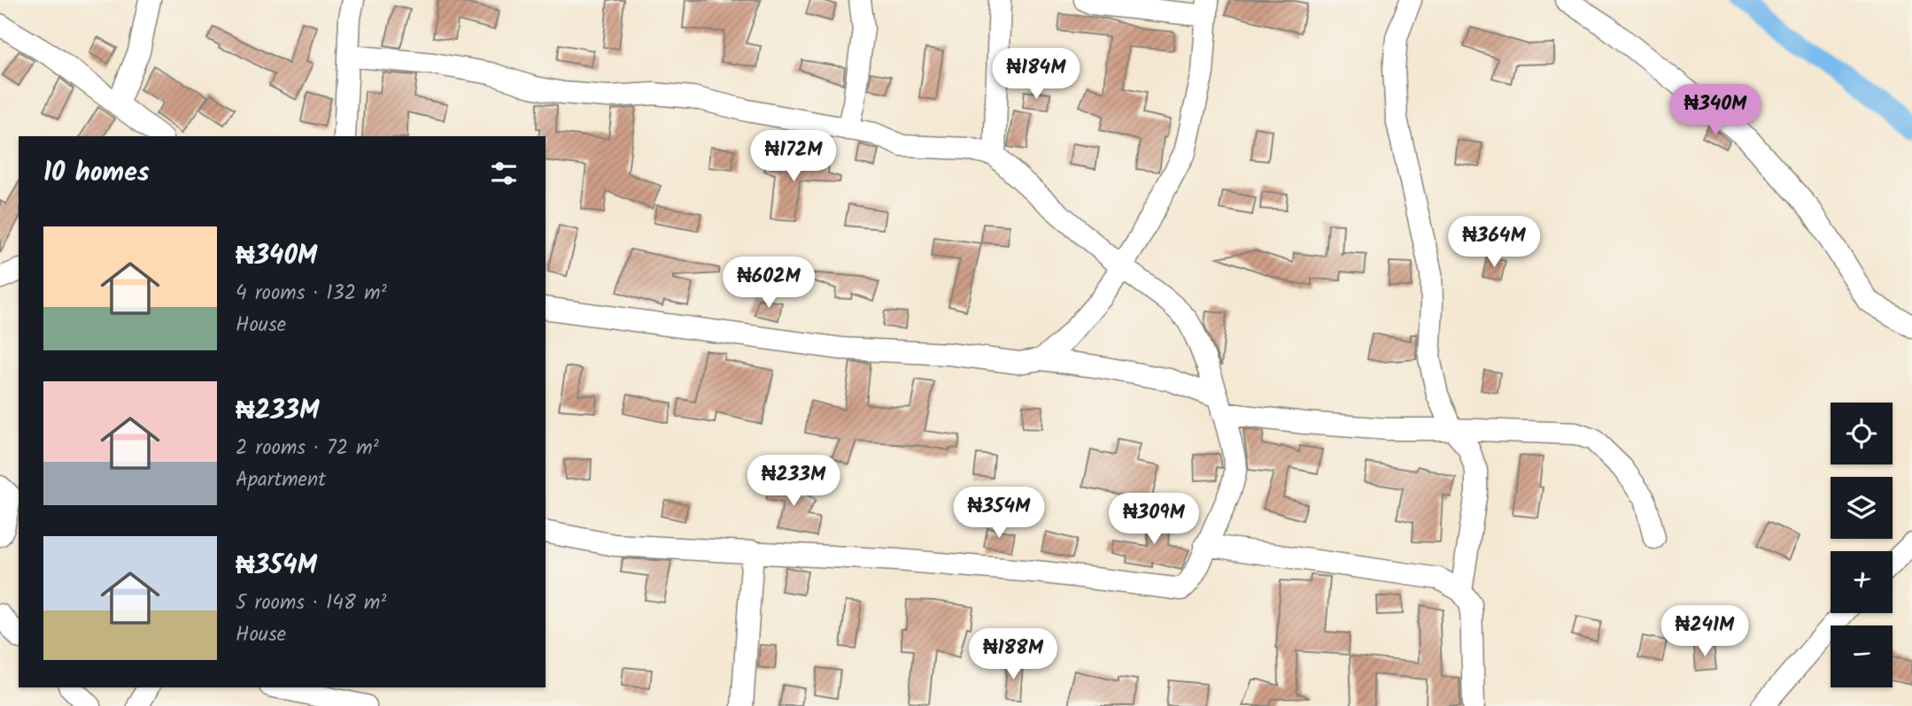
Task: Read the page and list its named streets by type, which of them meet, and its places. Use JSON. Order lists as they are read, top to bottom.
{
  "page": {
    "price": [
      "₦184M",
      "₦340M",
      "₦172M",
      "₦364M",
      "₦602M",
      "₦233M",
      "₦354M",
      "₦309M",
      "₦241M",
      "₦188M"
    ],
    "heading": "10 homes",
    "list": [
      {
        "name": "₦340M",
        "note": "4 rooms · 132 m² · House"
      },
      {
        "name": "₦233M",
        "note": "2 rooms · 72 m² · Apartment"
      },
      {
        "name": "₦354M",
        "note": "5 rooms · 148 m² · House"
      }
    ],
    "map_buttons": ["+", "−"]
  }
}
